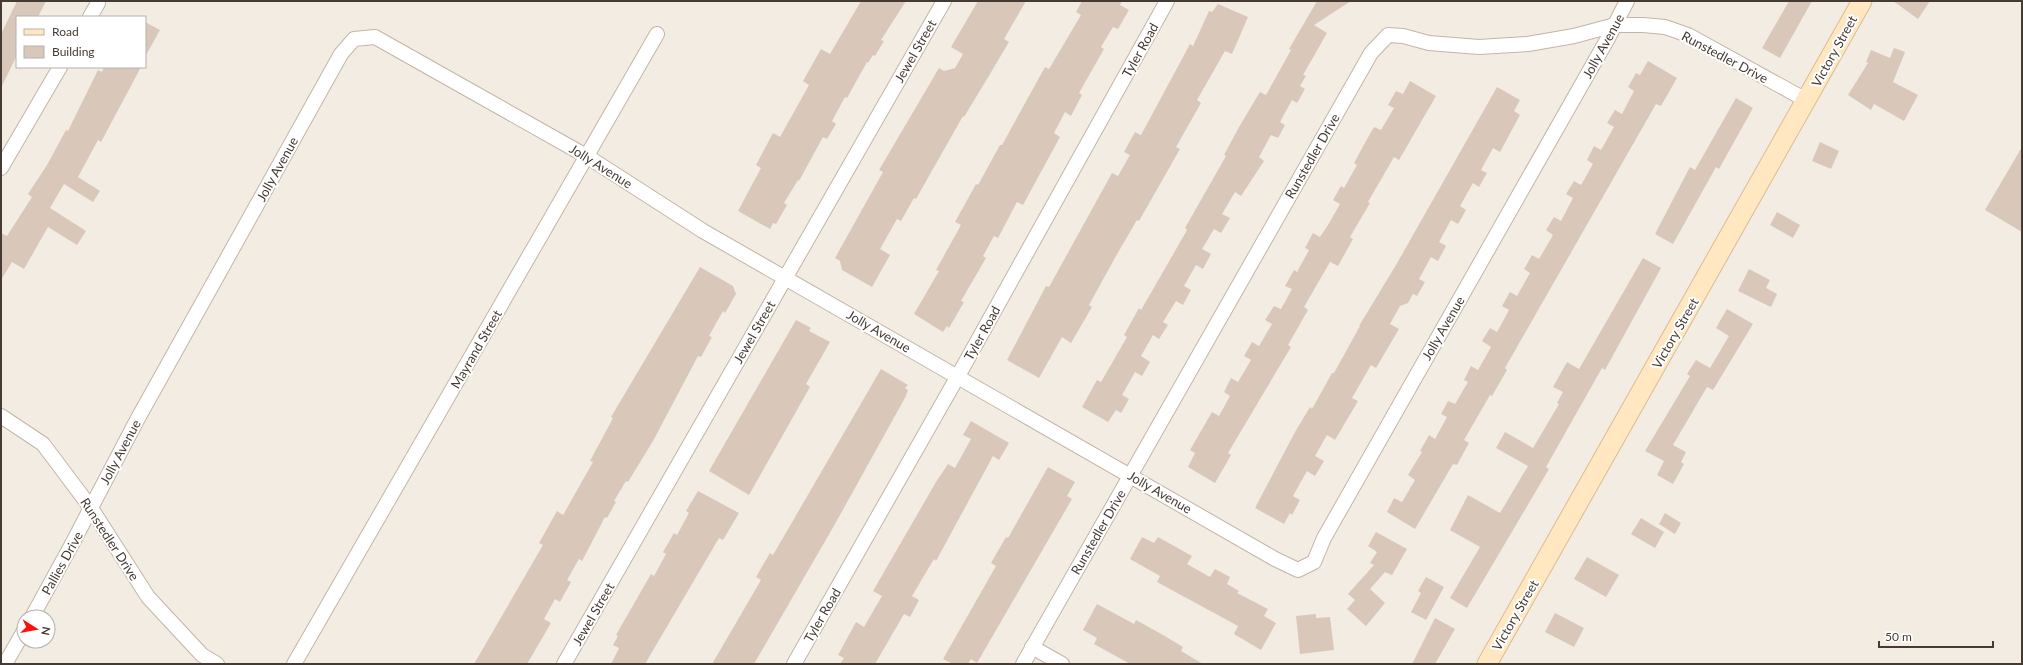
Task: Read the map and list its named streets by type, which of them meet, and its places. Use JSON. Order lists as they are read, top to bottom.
{
  "streets": {
    "street": [
      "Jolly Avenue",
      "Tyler Road",
      "Jewel Street",
      "Victory Street",
      "Runstedler Drive",
      "Mayrand Street",
      "Pallies Drive"
    ]
  },
  "crossings": [
    ["Jolly Avenue", "Tyler Road"],
    ["Jolly Avenue", "Jewel Street"],
    ["Jolly Avenue", "Runstedler Drive"],
    ["Jolly Avenue", "Mayrand Street"],
    ["Jolly Avenue", "Pallies Drive"],
    ["Victory Street", "Runstedler Drive"],
    ["Runstedler Drive", "Pallies Drive"]
  ],
  "legend": ["Road", "Building"],
  "scale_bar": "50 m",
  "north": "right"
}
